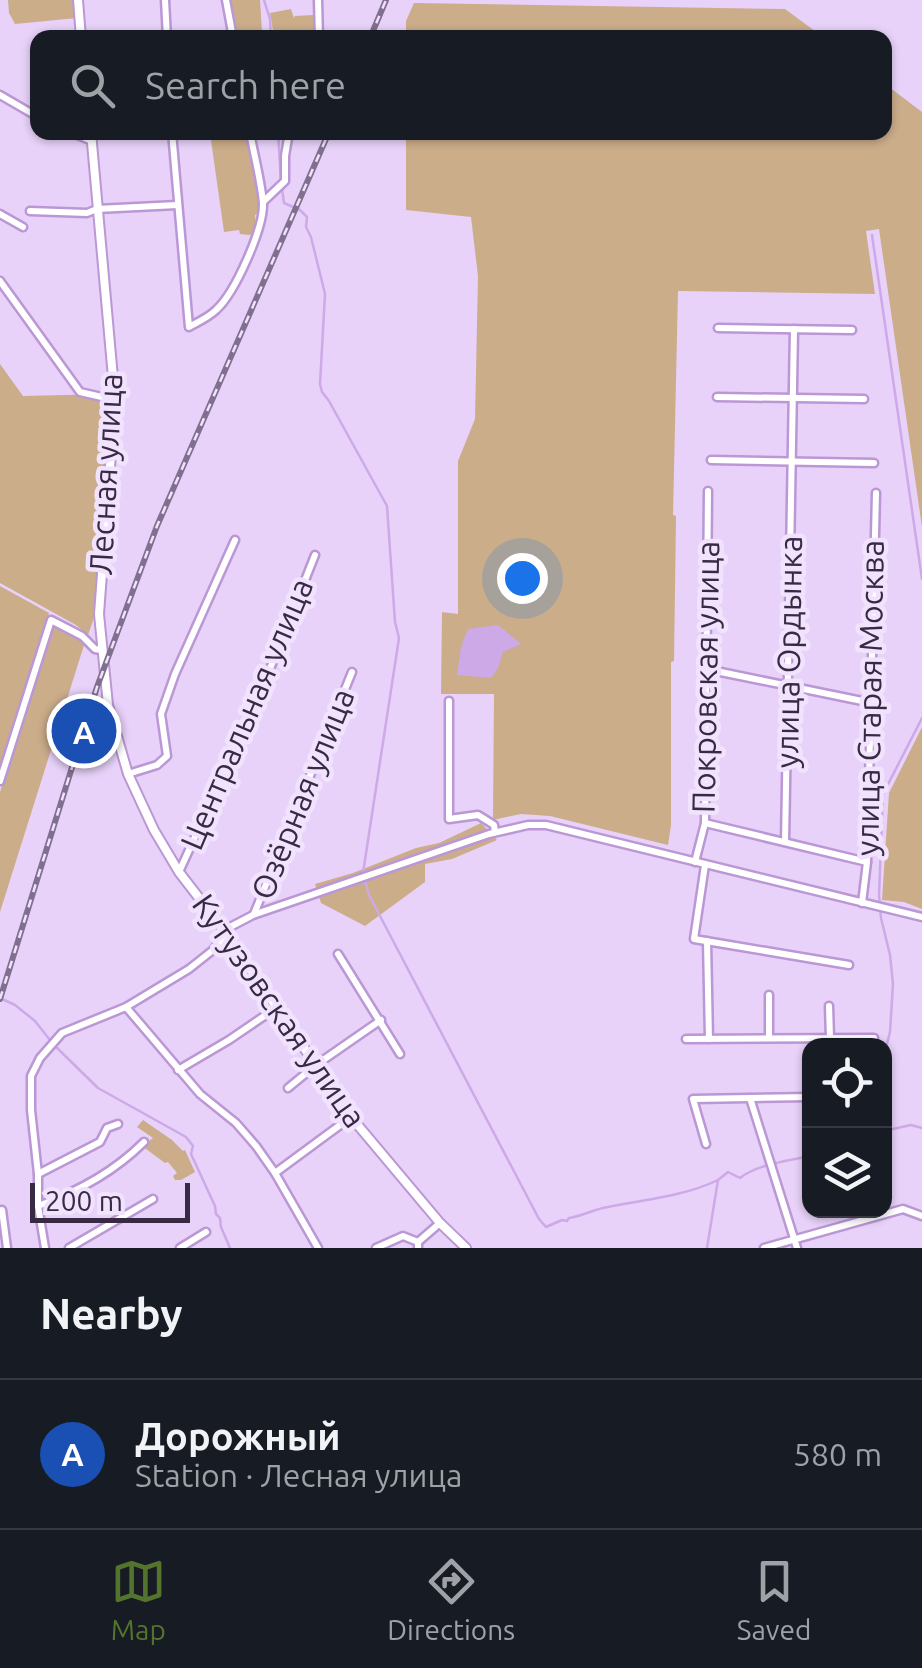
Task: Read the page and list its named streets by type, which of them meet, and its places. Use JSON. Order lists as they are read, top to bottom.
{
  "streets": {
    "street": [
      "Лесная улица",
      "улица Ордынка",
      "Покровская улица",
      "улица Старая Москва",
      "Центральная улица",
      "Озёрная улица",
      "Кутузовская улица"
    ]
  },
  "crossings": [
    ["Лесная улица", "Кутузовская улица"],
    ["Центральная улица", "Кутузовская улица"]
  ],
  "scale_bar": "200 m",
  "page": {
    "search": "Search here",
    "pins": "A",
    "scale": "200 m",
    "heading": "Nearby",
    "list": [
      {
        "mark": "A",
        "name": "Дорожный",
        "note": "Station · Лесная улица",
        "value": "580 m"
      }
    ],
    "nav": ["Map", "Directions", "Saved"]
  }
}
